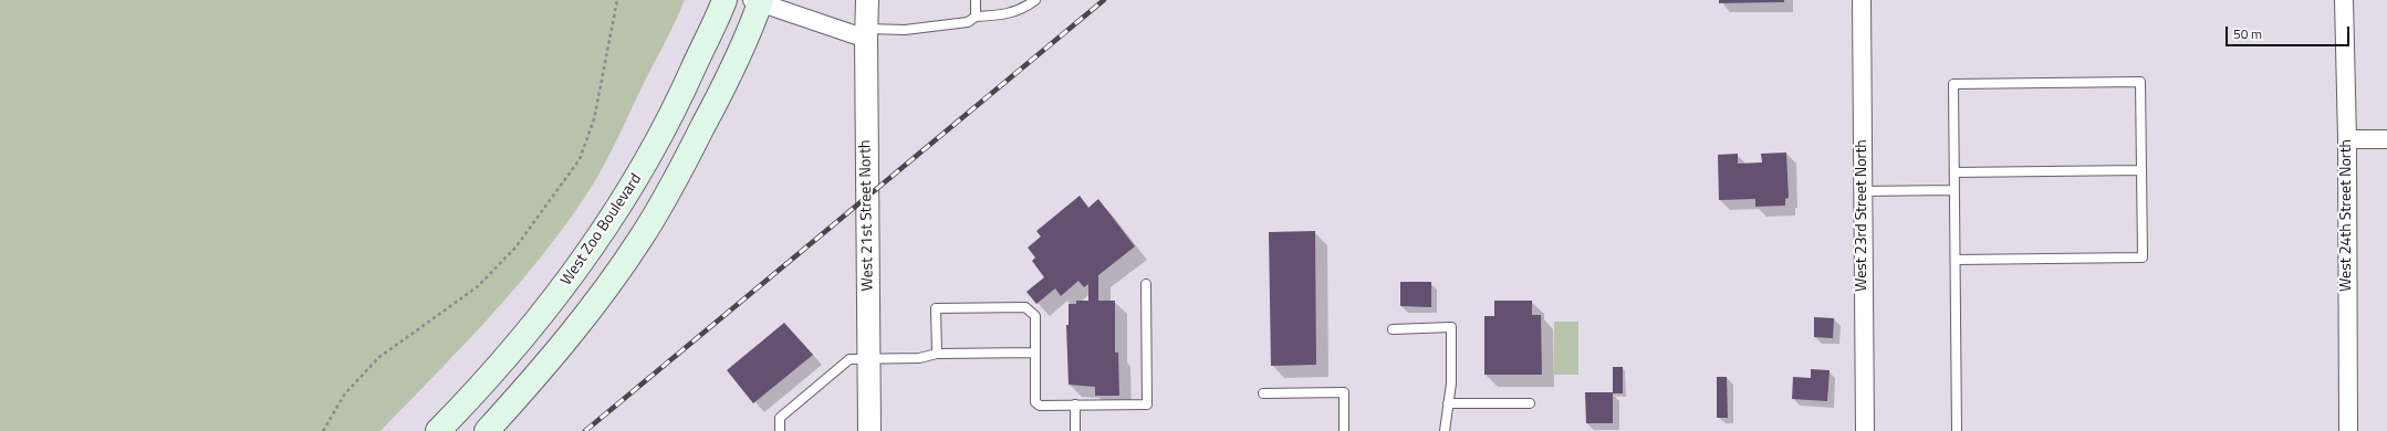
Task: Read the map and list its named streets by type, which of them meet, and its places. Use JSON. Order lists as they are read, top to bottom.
{
  "streets": {
    "main road": ["West Zoo Boulevard"],
    "street": ["West 21st Street North", "West 23rd Street North", "West 24th Street North"]
  },
  "scale_bar": "50 m"
}
